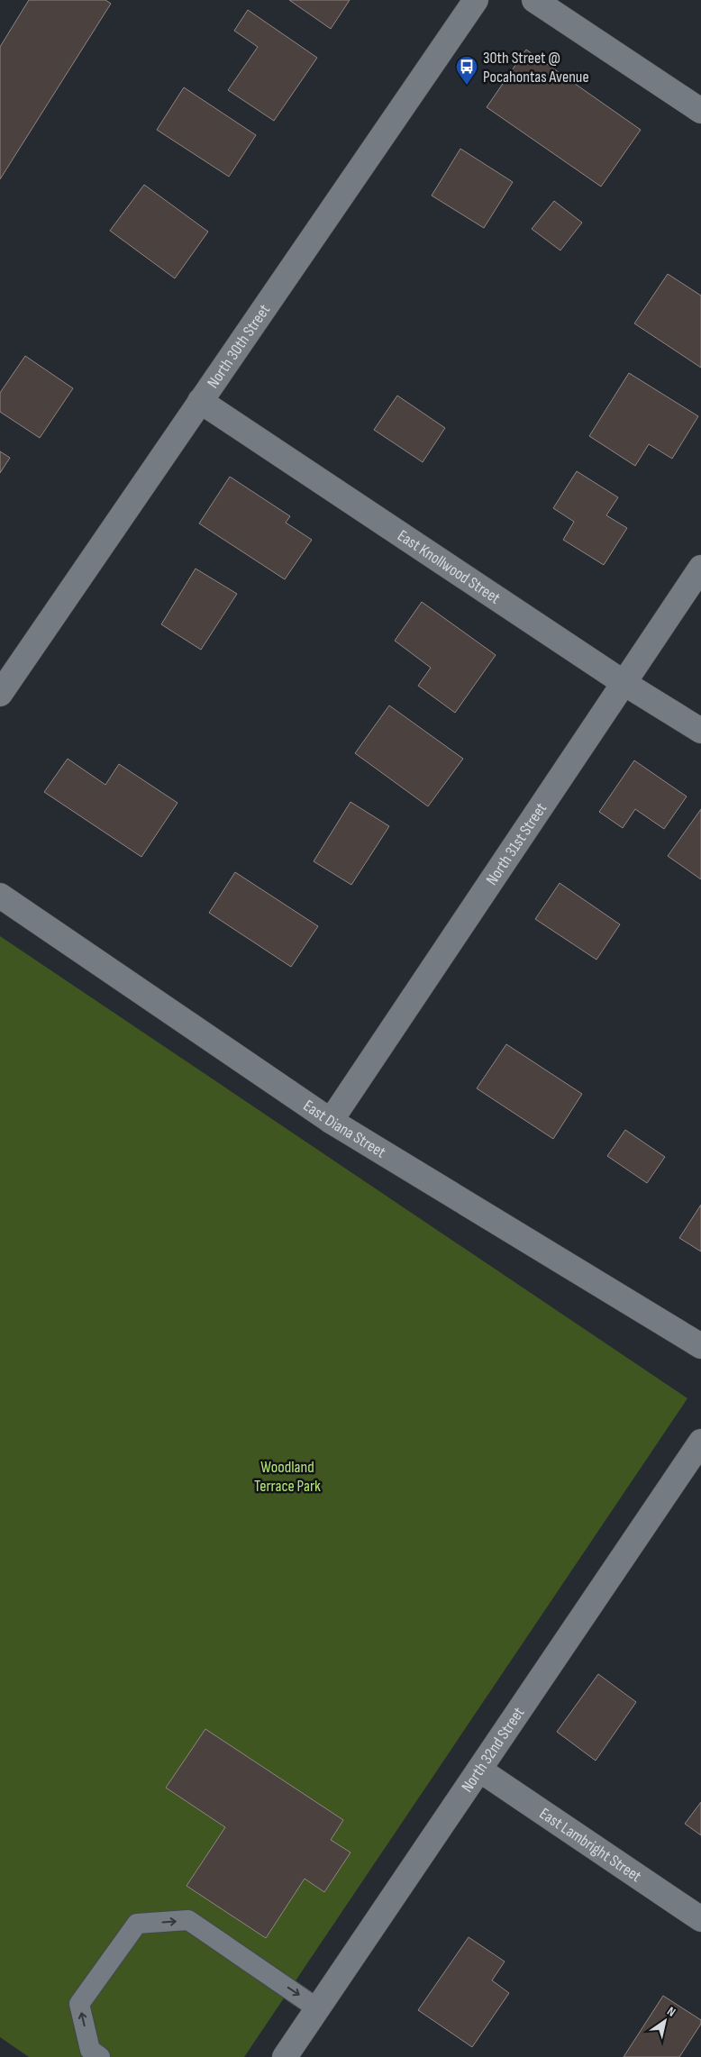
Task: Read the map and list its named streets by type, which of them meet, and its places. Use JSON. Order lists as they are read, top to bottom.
{
  "streets": {
    "street": [
      "North 30th Street",
      "East Knollwood Street",
      "North 31st Street",
      "East Diana Street",
      "North 32nd Street",
      "East Lambright Street"
    ]
  },
  "crossings": [
    ["North 30th Street", "East Knollwood Street"],
    ["East Knollwood Street", "North 31st Street"],
    ["North 31st Street", "East Diana Street"],
    ["North 32nd Street", "East Lambright Street"]
  ],
  "parks": ["Woodland Terrace Park"],
  "places": {
    "bus stop": ["30th Street @ Pocahontas Avenue"]
  },
  "north": "top right"
}
